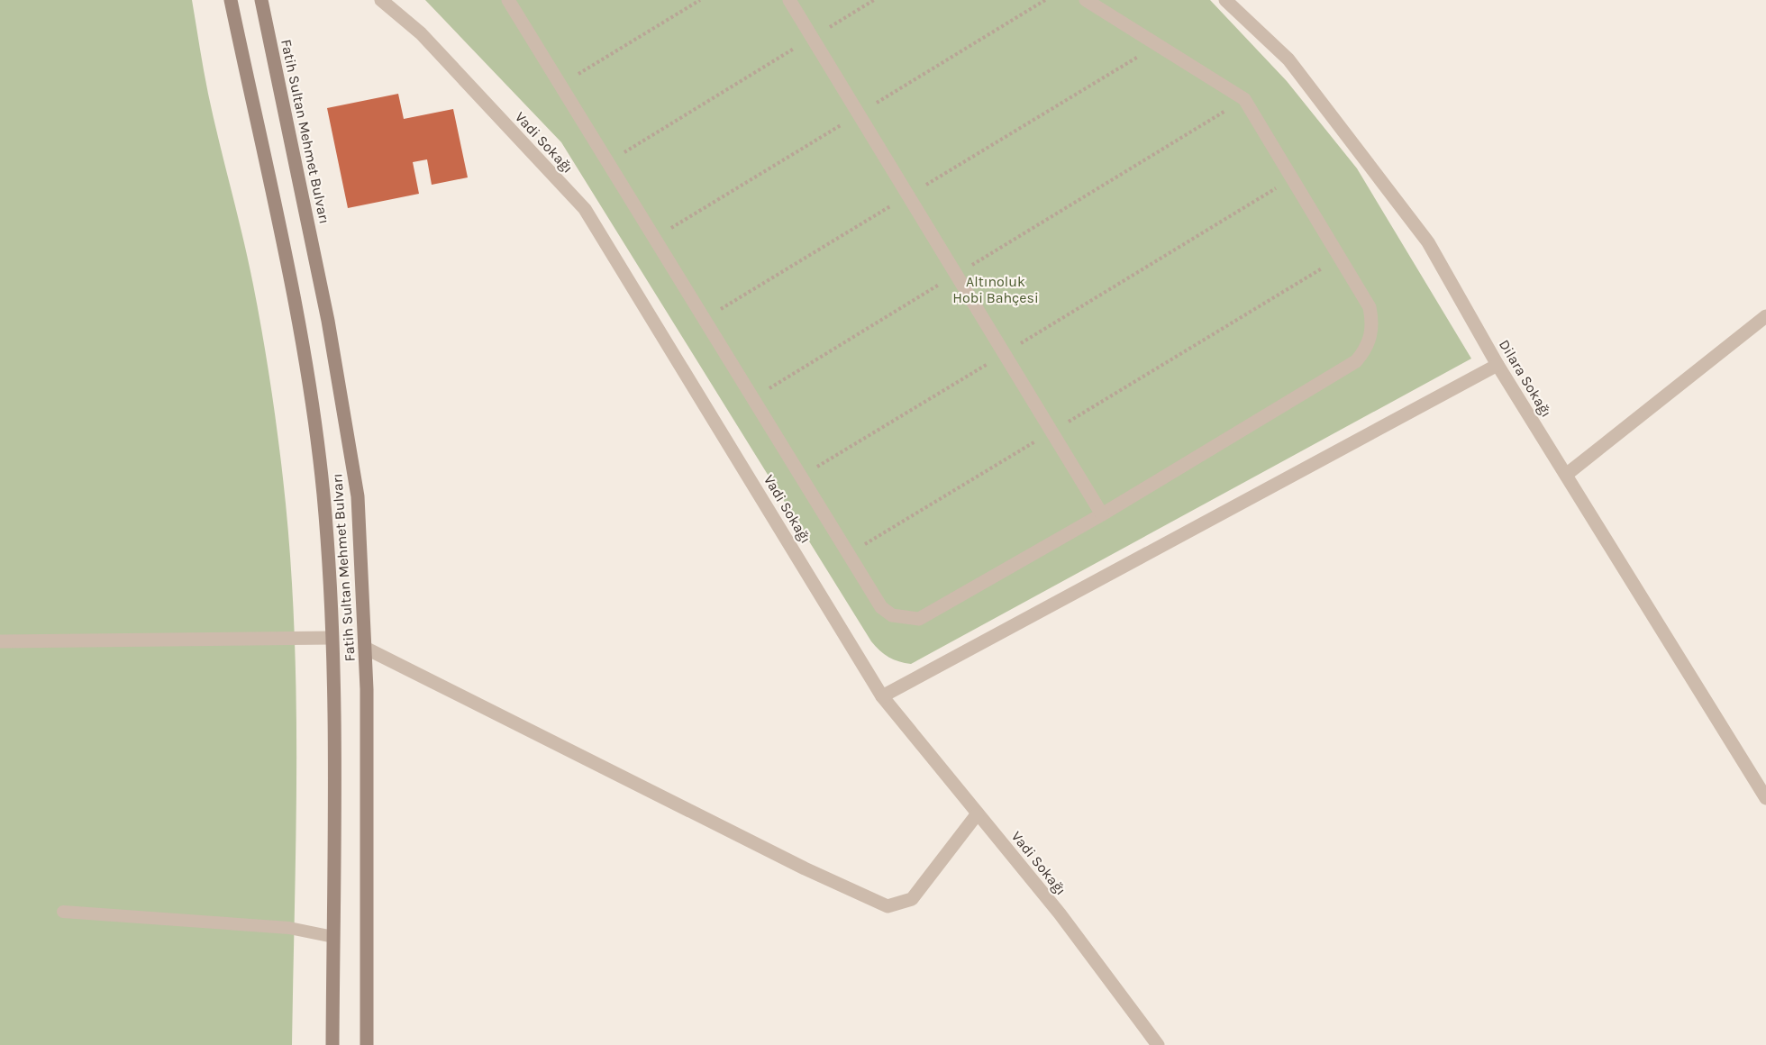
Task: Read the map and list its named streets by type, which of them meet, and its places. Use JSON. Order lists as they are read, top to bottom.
{
  "streets": {
    "main road": ["Fatih Sultan Mehmet Bulvarı"],
    "street": ["Vadi Sokağı", "Dilara Sokağı"]
  },
  "parks": ["Altınoluk Hobi Bahçesi"]
}
